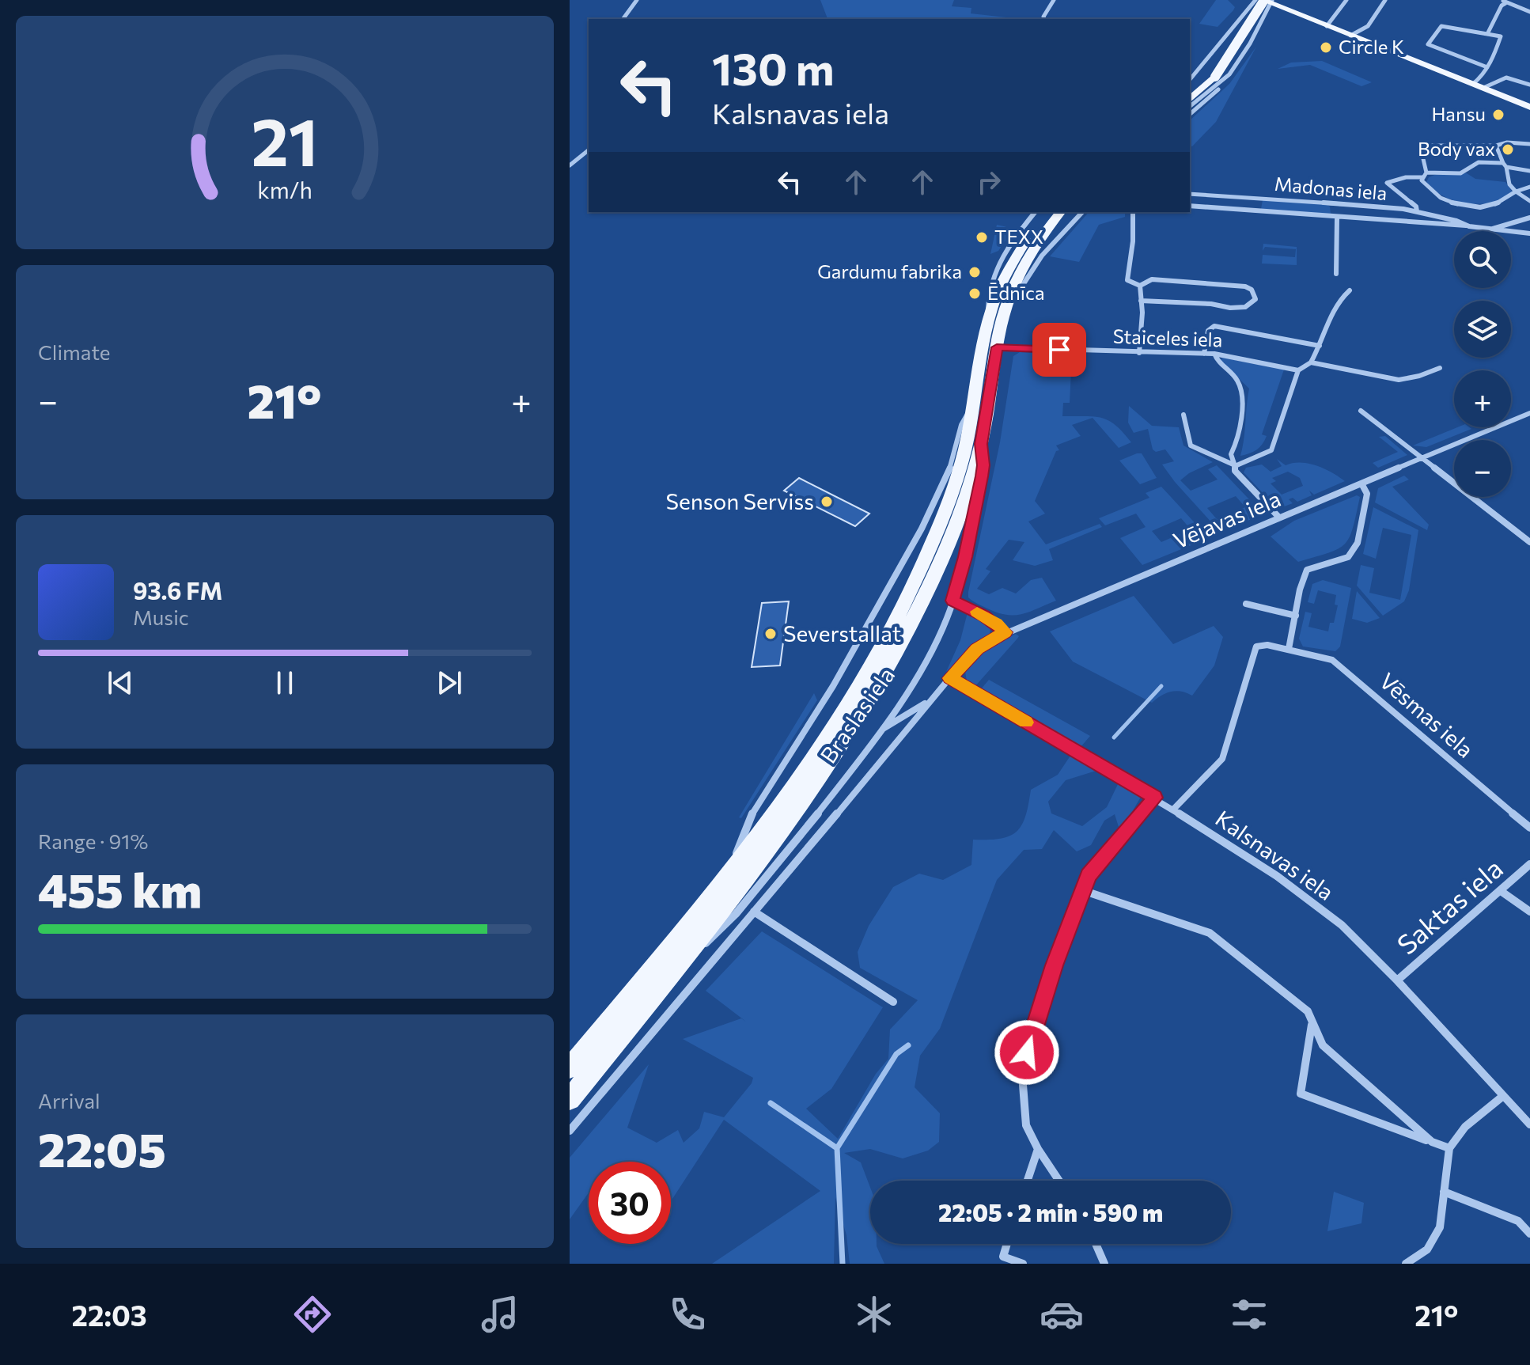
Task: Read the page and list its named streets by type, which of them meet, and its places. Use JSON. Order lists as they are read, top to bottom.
{
  "streets": {
    "main road": ["Braslas iela"],
    "street": [
      "Madonas iela",
      "Staiceles iela",
      "Vējavas iela",
      "Vēsmas iela",
      "Kalsnavas iela",
      "Saktas iela"
    ]
  },
  "crossings": [
    ["Staiceles iela", "Braslas iela"],
    ["Vējavas iela", "Braslas iela"],
    ["Vējavas iela", "Kalsnavas iela"],
    ["Braslas iela", "Kalsnavas iela"],
    ["Vēsmas iela", "Kalsnavas iela"],
    ["Kalsnavas iela", "Saktas iela"]
  ],
  "places": [
    "Circle K",
    "Hansu",
    "Body vax",
    "TEXX",
    "Gardumu fabrika",
    "Ēdnīca",
    "Senson Serviss",
    "Severstallat"
  ],
  "page": {
    "turn": ["130 m", "Kalsnavas iela"],
    "map_buttons": ["+", "−"],
    "tile": [
      "Climate",
      ["Range · 91%", "455 km"],
      ["Arrival", "22:05"]
    ],
    "heat": ["−", "21°", "+"],
    "song": ["93.6 FM", "Music"],
    "limit": "30",
    "trip": "22:05 · 2 min · 590 m",
    "tabs": ["22:03", "21°"],
    "gauge": ["21", "km/h"]
  }
}
